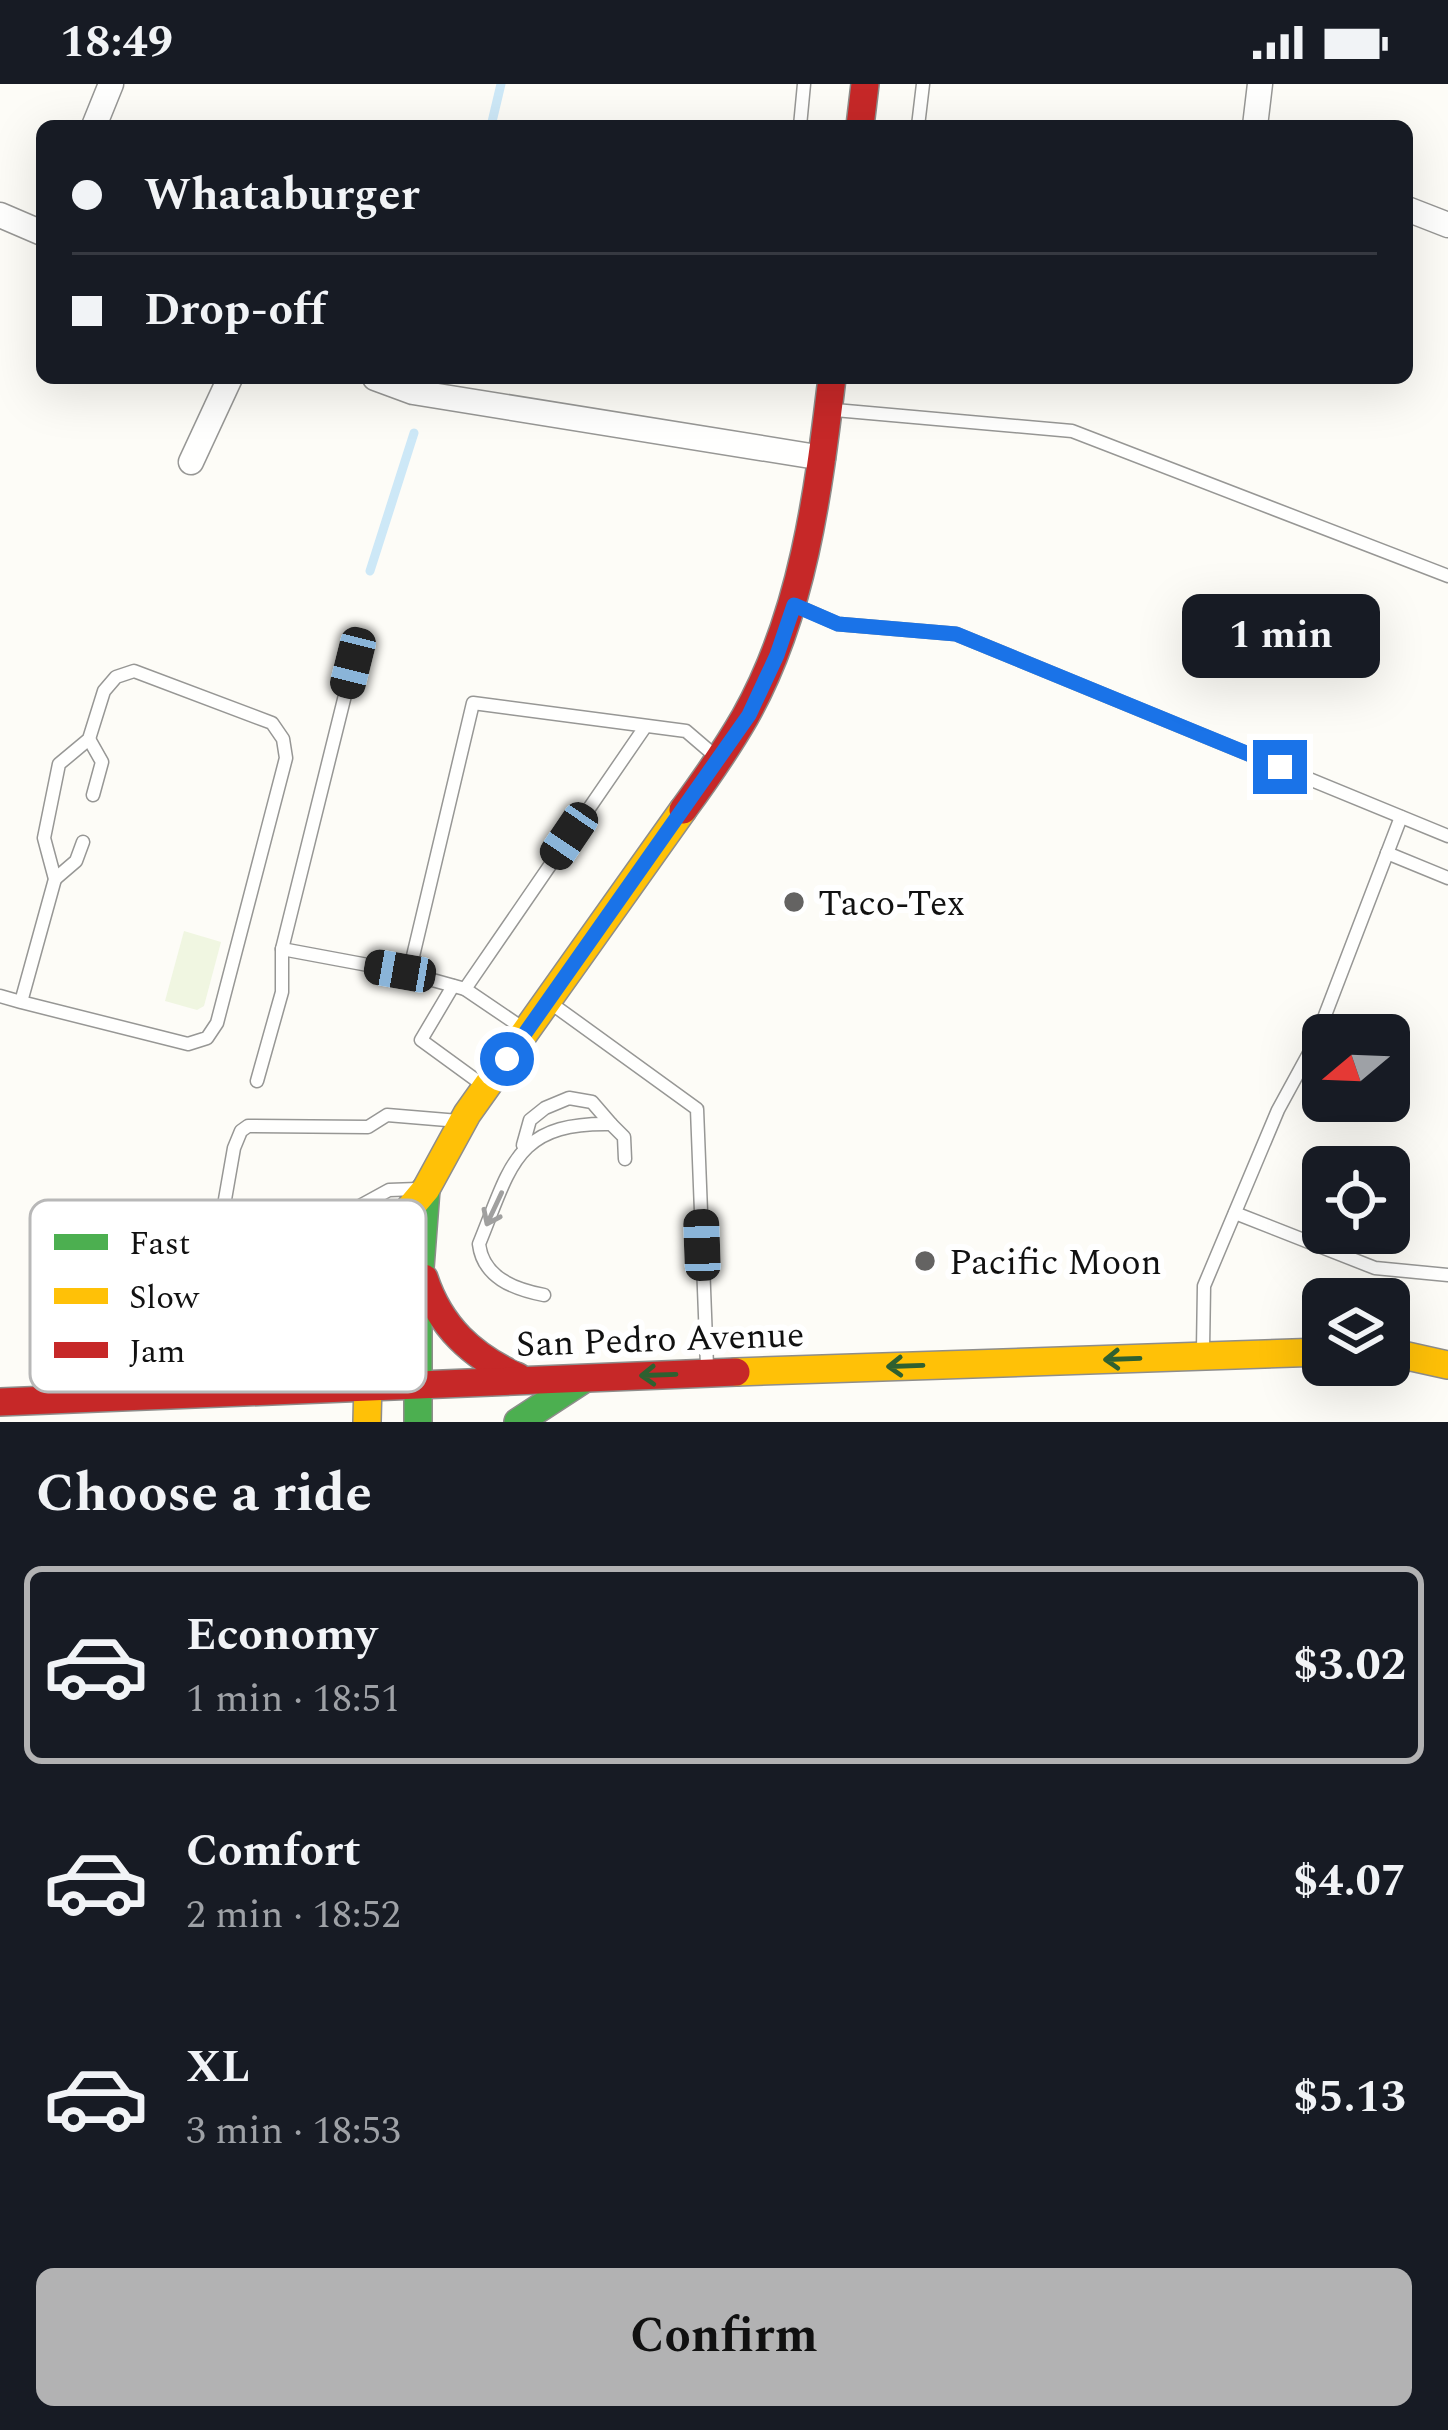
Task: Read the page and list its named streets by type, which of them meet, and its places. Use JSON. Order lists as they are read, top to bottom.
{
  "streets": {
    "main road": ["San Pedro Avenue"]
  },
  "one_way": ["San Pedro Avenue"],
  "places": ["Taco-Tex", "Pacific Moon"],
  "legend": ["Fast", "Slow", "Jam"],
  "north": "left",
  "page": {
    "status": "18:49",
    "banner": ["Whataburger", "Drop-off"],
    "bubble": "1 min",
    "heading": "Choose a ride",
    "list": [
      {
        "name": "Economy",
        "note": "1 min · 18:51",
        "value": "$3.02"
      },
      {
        "name": "Comfort",
        "note": "2 min · 18:52",
        "value": "$4.07"
      },
      {
        "name": "XL",
        "note": "3 min · 18:53",
        "value": "$5.13"
      }
    ],
    "buttons": "Confirm"
  }
}
